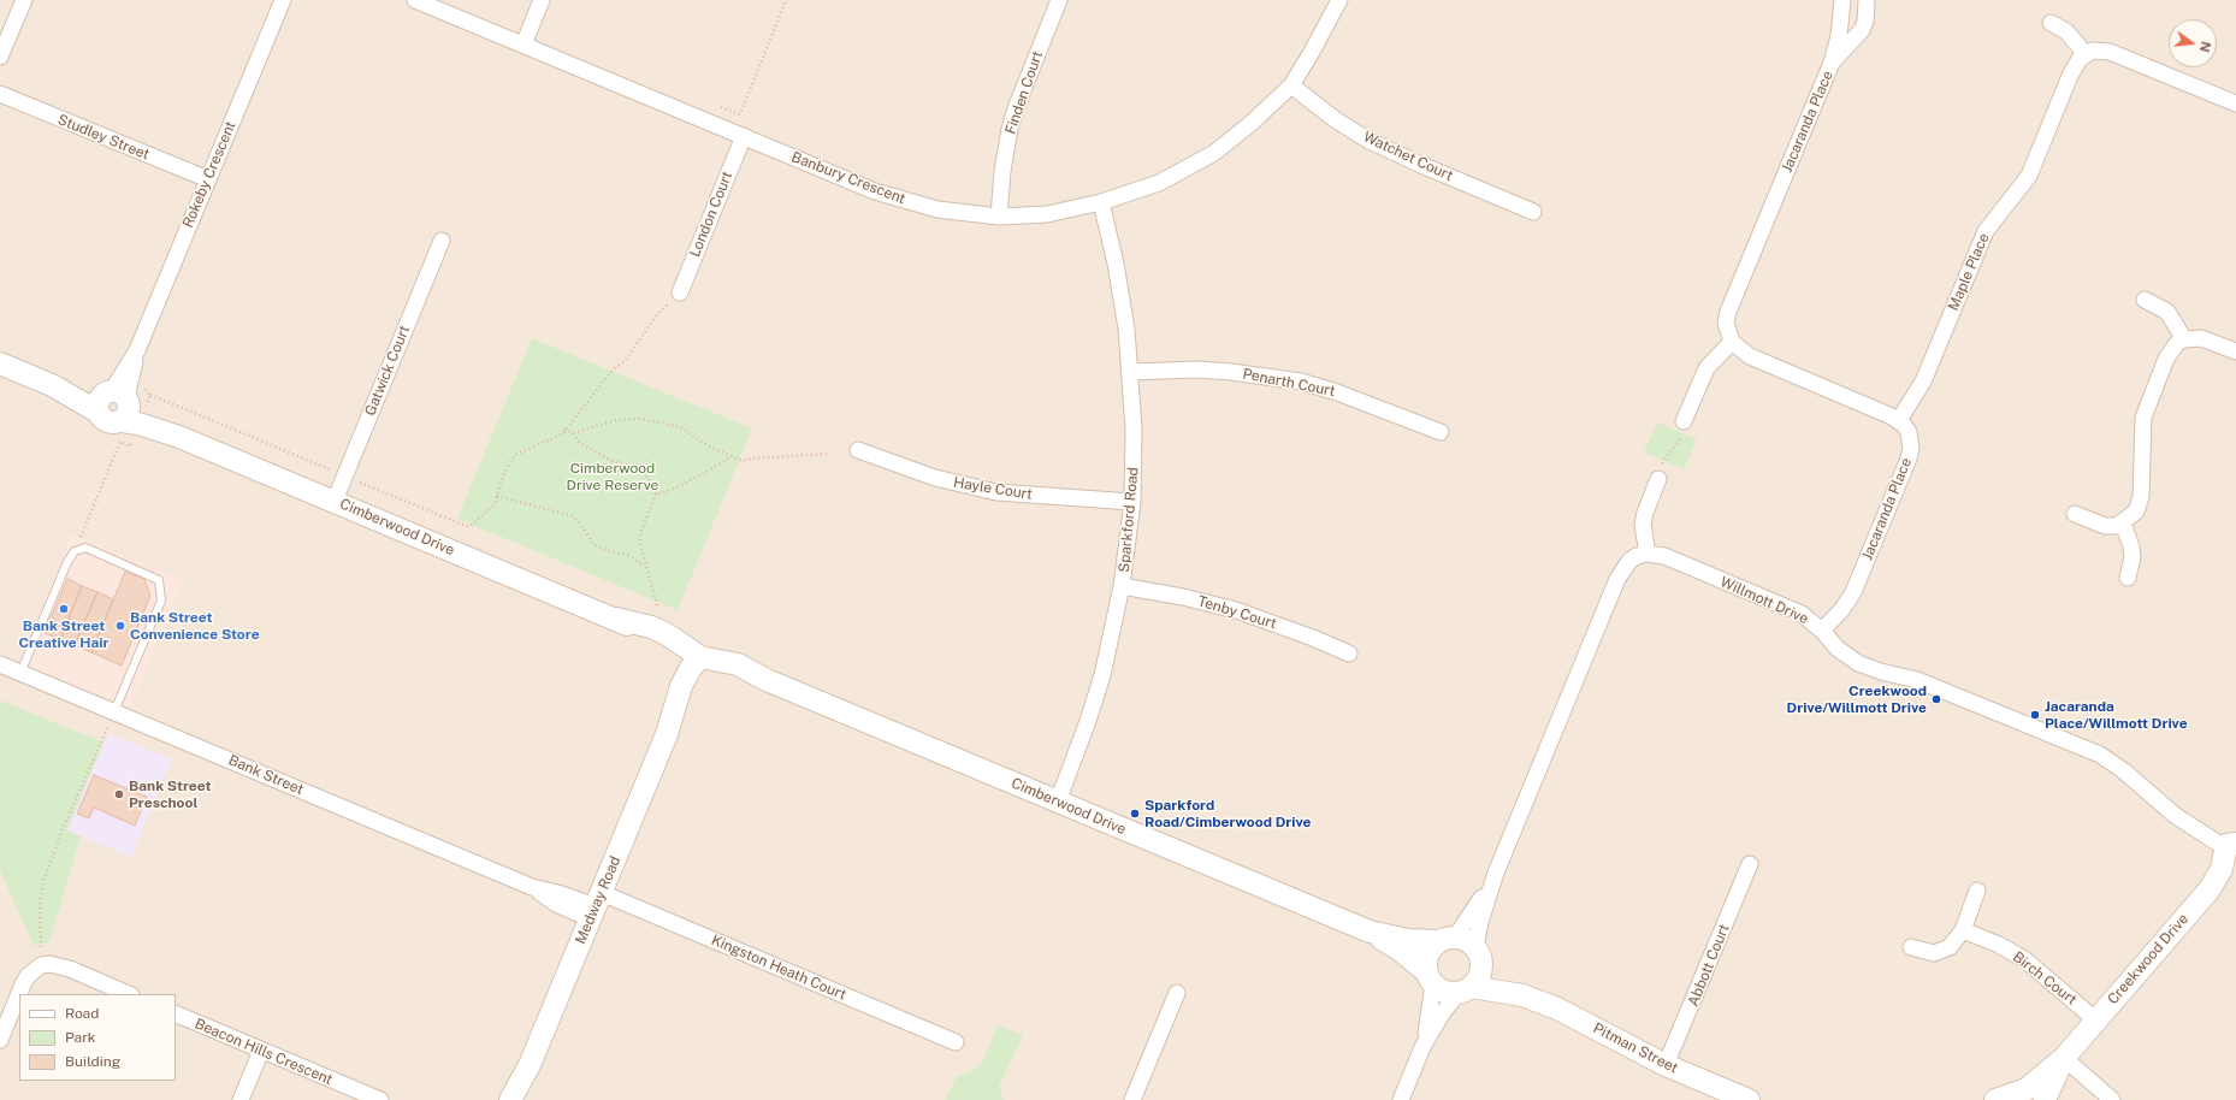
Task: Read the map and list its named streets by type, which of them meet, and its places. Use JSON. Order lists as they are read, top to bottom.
{
  "streets": {
    "street": [
      "Finden Court",
      "Jacaranda Place",
      "Studley Street",
      "Watchet Court",
      "Rokeby Crescent",
      "Banbury Crescent",
      "London Court",
      "Maple Place",
      "Gatwick Court",
      "Penarth Court",
      "Hayle Court",
      "Sparkford Road",
      "Cimberwood Drive",
      "Willmott Drive",
      "Tenby Court",
      "Bank Street",
      "Medway Road",
      "Creekwood Drive",
      "Abbott Court",
      "Kingston Heath Court",
      "Birch Court",
      "Pitman Street",
      "Beacon Hills Crescent"
    ]
  },
  "crossings": [
    ["Finden Court", "Banbury Crescent"],
    ["Jacaranda Place", "Maple Place"],
    ["Jacaranda Place", "Willmott Drive"],
    ["Studley Street", "Rokeby Crescent"],
    ["Watchet Court", "Banbury Crescent"],
    ["Rokeby Crescent", "Cimberwood Drive"],
    ["Banbury Crescent", "London Court"],
    ["Banbury Crescent", "Sparkford Road"],
    ["Gatwick Court", "Cimberwood Drive"],
    ["Penarth Court", "Sparkford Road"],
    ["Hayle Court", "Sparkford Road"],
    ["Sparkford Road", "Cimberwood Drive"],
    ["Sparkford Road", "Tenby Court"],
    ["Cimberwood Drive", "Medway Road"],
    ["Cimberwood Drive", "Pitman Street"],
    ["Willmott Drive", "Creekwood Drive"],
    ["Bank Street", "Medway Road"],
    ["Bank Street", "Kingston Heath Court"],
    ["Medway Road", "Kingston Heath Court"],
    ["Creekwood Drive", "Birch Court"],
    ["Abbott Court", "Pitman Street"]
  ],
  "parks": ["Cimberwood Drive Reserve"],
  "places": [
    "Bank Street Creative Hair",
    "Bank Street Convenience Store",
    "Creekwood Drive/Willmott Drive",
    "Jacaranda Place/Willmott Drive",
    "Bank Street Preschool",
    "Sparkford Road/Cimberwood Drive"
  ],
  "legend": ["Road", "Park", "Building"],
  "north": "right"
}
